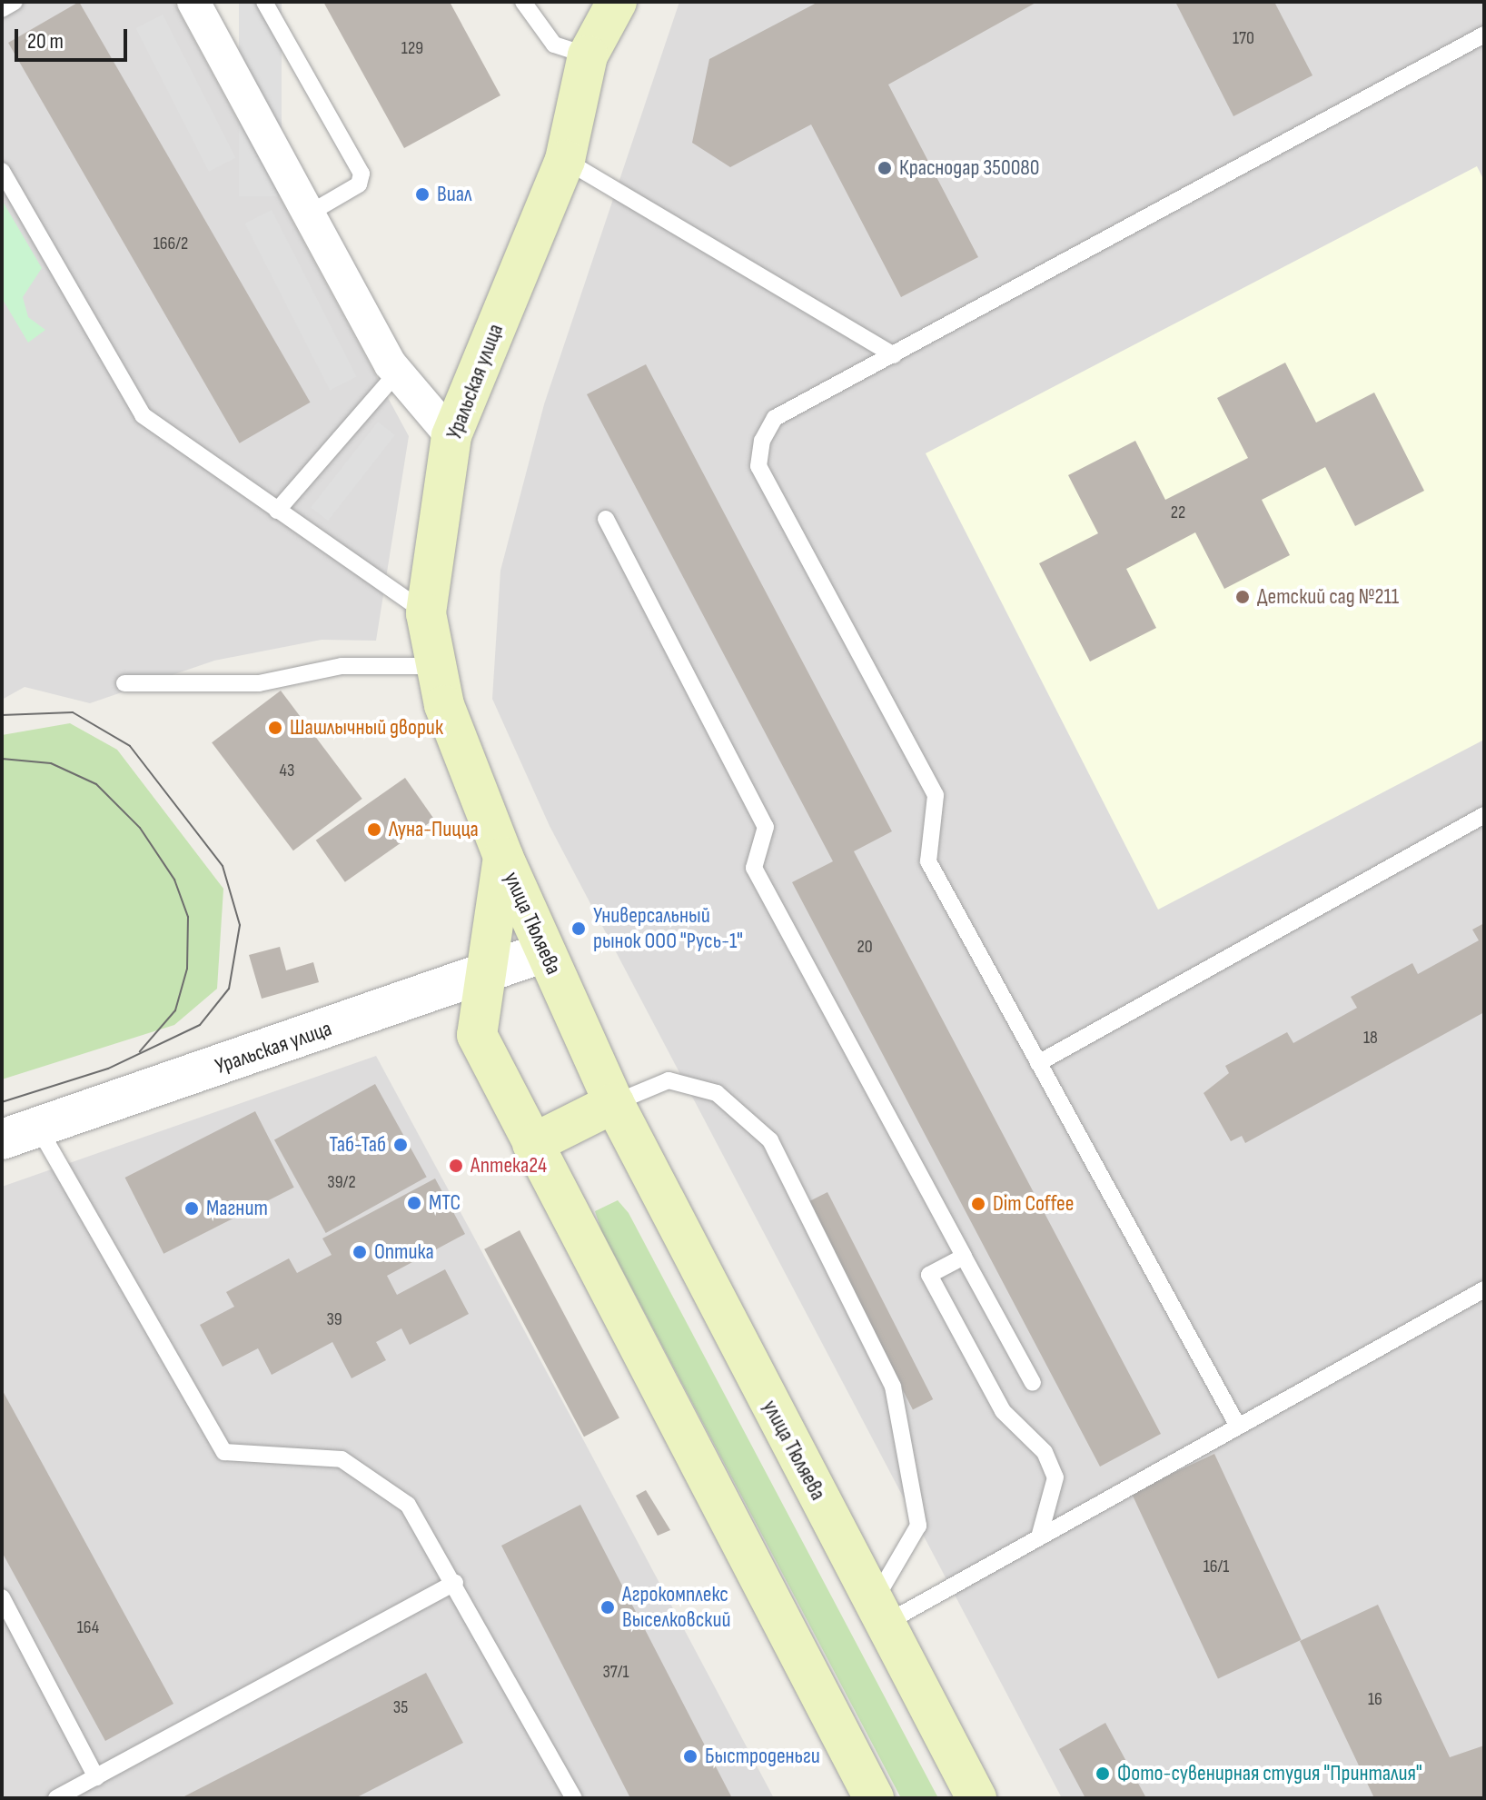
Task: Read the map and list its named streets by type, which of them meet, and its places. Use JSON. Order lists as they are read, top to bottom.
{
  "streets": {
    "main road": ["Уральская улица", "улица Тюляева"]
  },
  "crossings": [
    ["Уральская улица", "улица Тюляева"]
  ],
  "places": [
    "Краснодар 350080",
    "Виал",
    "Детский сад №211",
    "Шашлычный дворик",
    "Луна-Пицца",
    "Универсальный рынок ООО \"Русь-1\"",
    "Таб-Таб",
    "Аптека24",
    "МТС",
    "Dim Coffee",
    "Магнит",
    "Оптика",
    "Агрокомплекс Выселковский",
    "Быстроденьги",
    "Фото-сувенирная студия \"Принталия\""
  ],
  "house_numbers": [
    "170",
    "129",
    "166/2",
    "22",
    "43",
    "20",
    "18",
    "39/2",
    "39",
    "16/1",
    "164",
    "37/1",
    "16",
    "35"
  ],
  "scale_bar": "20 m"
}
